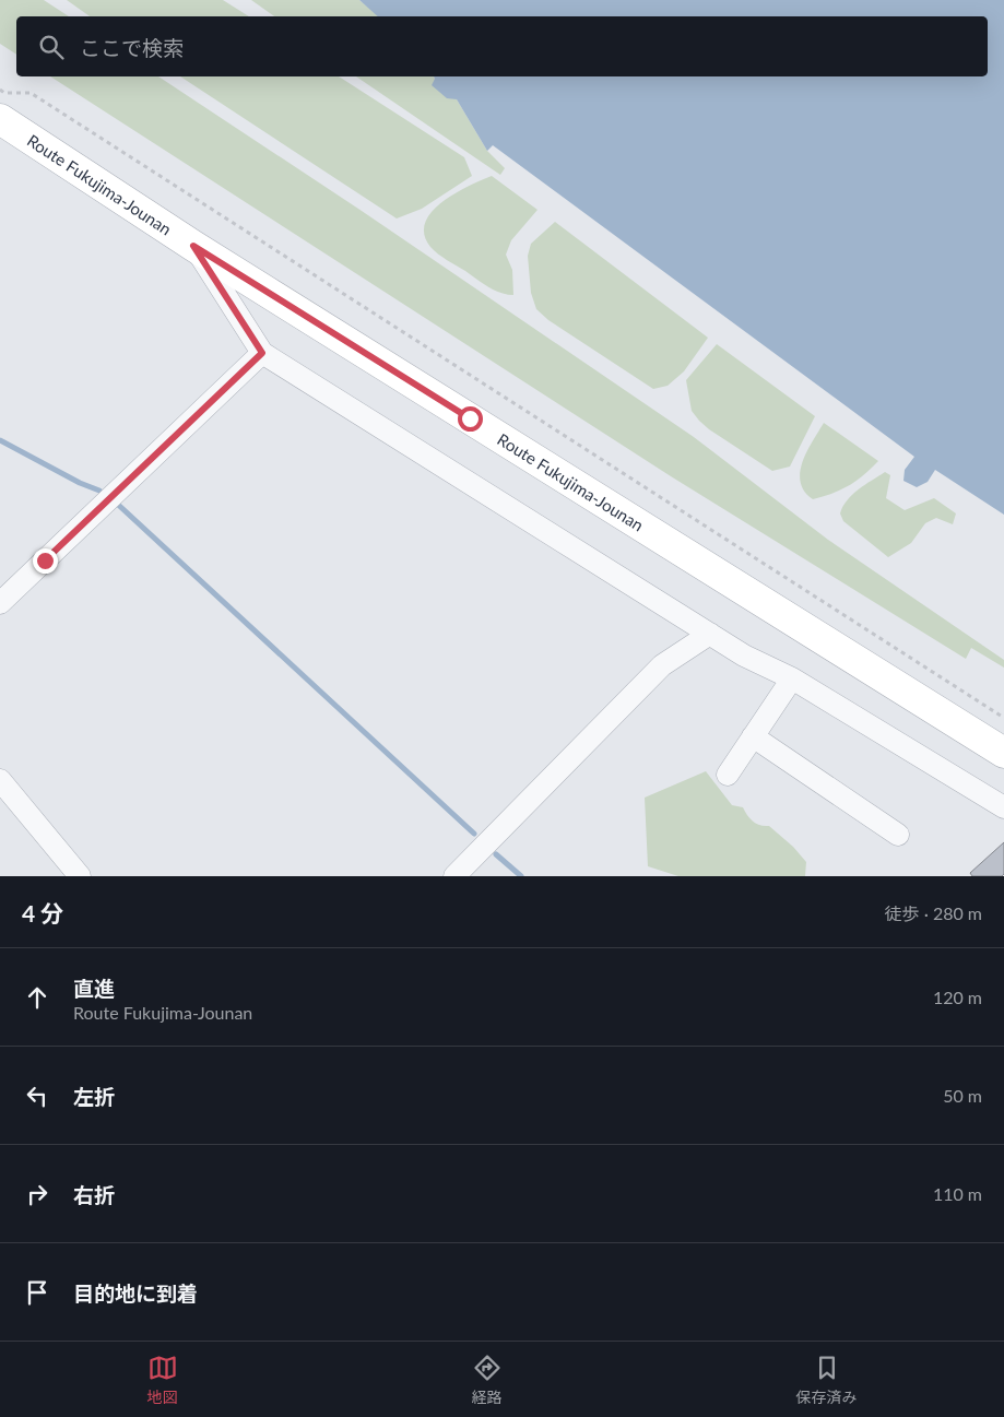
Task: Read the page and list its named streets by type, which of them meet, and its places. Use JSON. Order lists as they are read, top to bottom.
{
  "streets": {
    "main road": ["Route Fukujima-Jounan"]
  },
  "page": {
    "search": "ここで検索",
    "heading": ["4 分", "徒歩 · 280 m"],
    "list": [
      ["直進", "Route Fukujima-Jounan", "120 m"],
      ["左折", "50 m"],
      ["右折", "110 m"],
      "目的地に到着"
    ],
    "nav": ["地図", "経路", "保存済み"]
  }
}
